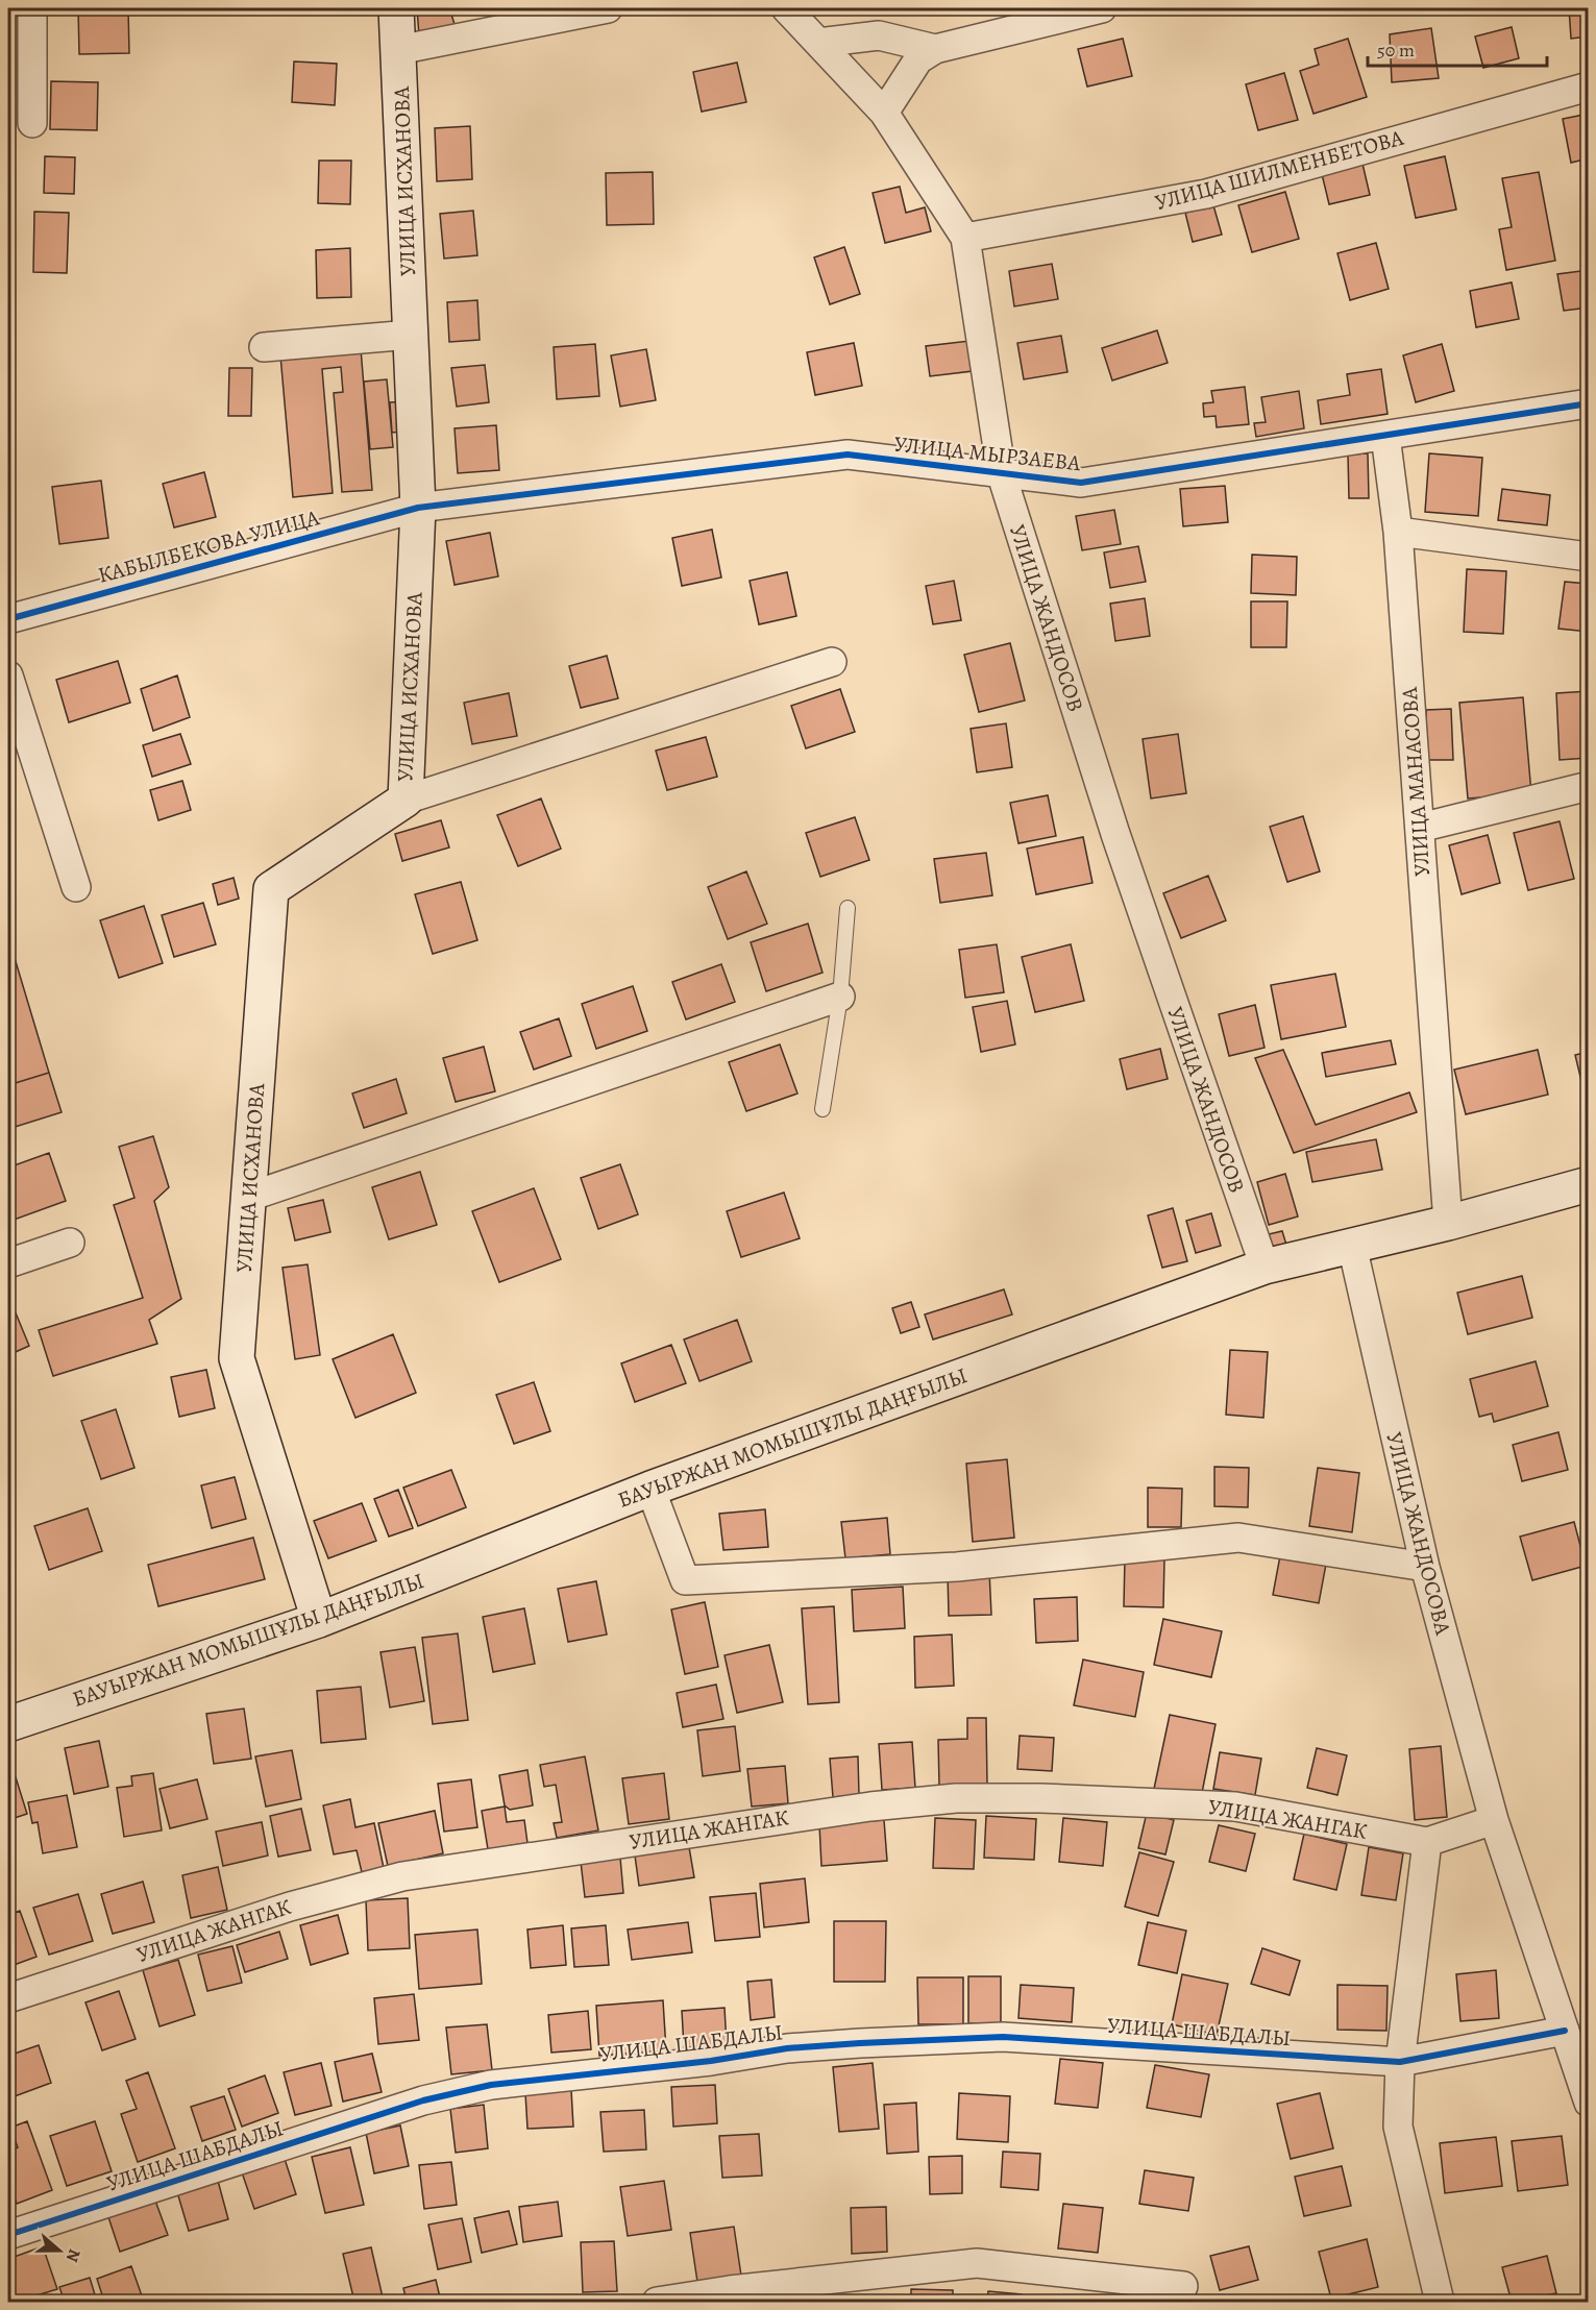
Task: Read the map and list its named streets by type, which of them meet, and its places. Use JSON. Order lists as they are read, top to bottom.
{
  "streets": {
    "main road": ["УЛИЦА ИСХАНОВА", "БАУЫРЖАН МОМЫШҰЛЫ ДАҢҒЫЛЫ"],
    "street": [
      "УЛИЦА ШИЛМЕНБЕТОВА",
      "УЛИЦА МЫРЗАЕВА",
      "КАБЫЛБЕКОВА УЛИЦА",
      "УЛИЦА ЖАНДОСОВ",
      "УЛИЦА МАНАСОВА",
      "УЛИЦА ЖАНДОСОВА",
      "УЛИЦА ЖАНГАК",
      "УЛИЦА ШАБДАЛЫ"
    ]
  },
  "crossings": [
    ["УЛИЦА ШИЛМЕНБЕТОВА", "УЛИЦА ЖАНДОСОВ"],
    ["УЛИЦА ИСХАНОВА", "УЛИЦА МЫРЗАЕВА"],
    ["УЛИЦА ИСХАНОВА", "КАБЫЛБЕКОВА УЛИЦА"],
    ["УЛИЦА ИСХАНОВА", "БАУЫРЖАН МОМЫШҰЛЫ ДАҢҒЫЛЫ"],
    ["УЛИЦА МЫРЗАЕВА", "КАБЫЛБЕКОВА УЛИЦА"],
    ["УЛИЦА МЫРЗАЕВА", "УЛИЦА ЖАНДОСОВ"],
    ["УЛИЦА МЫРЗАЕВА", "УЛИЦА МАНАСОВА"],
    ["УЛИЦА ЖАНДОСОВ", "БАУЫРЖАН МОМЫШҰЛЫ ДАҢҒЫЛЫ"],
    ["УЛИЦА МАНАСОВА", "БАУЫРЖАН МОМЫШҰЛЫ ДАҢҒЫЛЫ"],
    ["БАУЫРЖАН МОМЫШҰЛЫ ДАҢҒЫЛЫ", "УЛИЦА ЖАНДОСОВА"],
    ["УЛИЦА ЖАНДОСОВА", "УЛИЦА ШАБДАЛЫ"]
  ],
  "scale_bar": "50 m",
  "north": "right"
}
